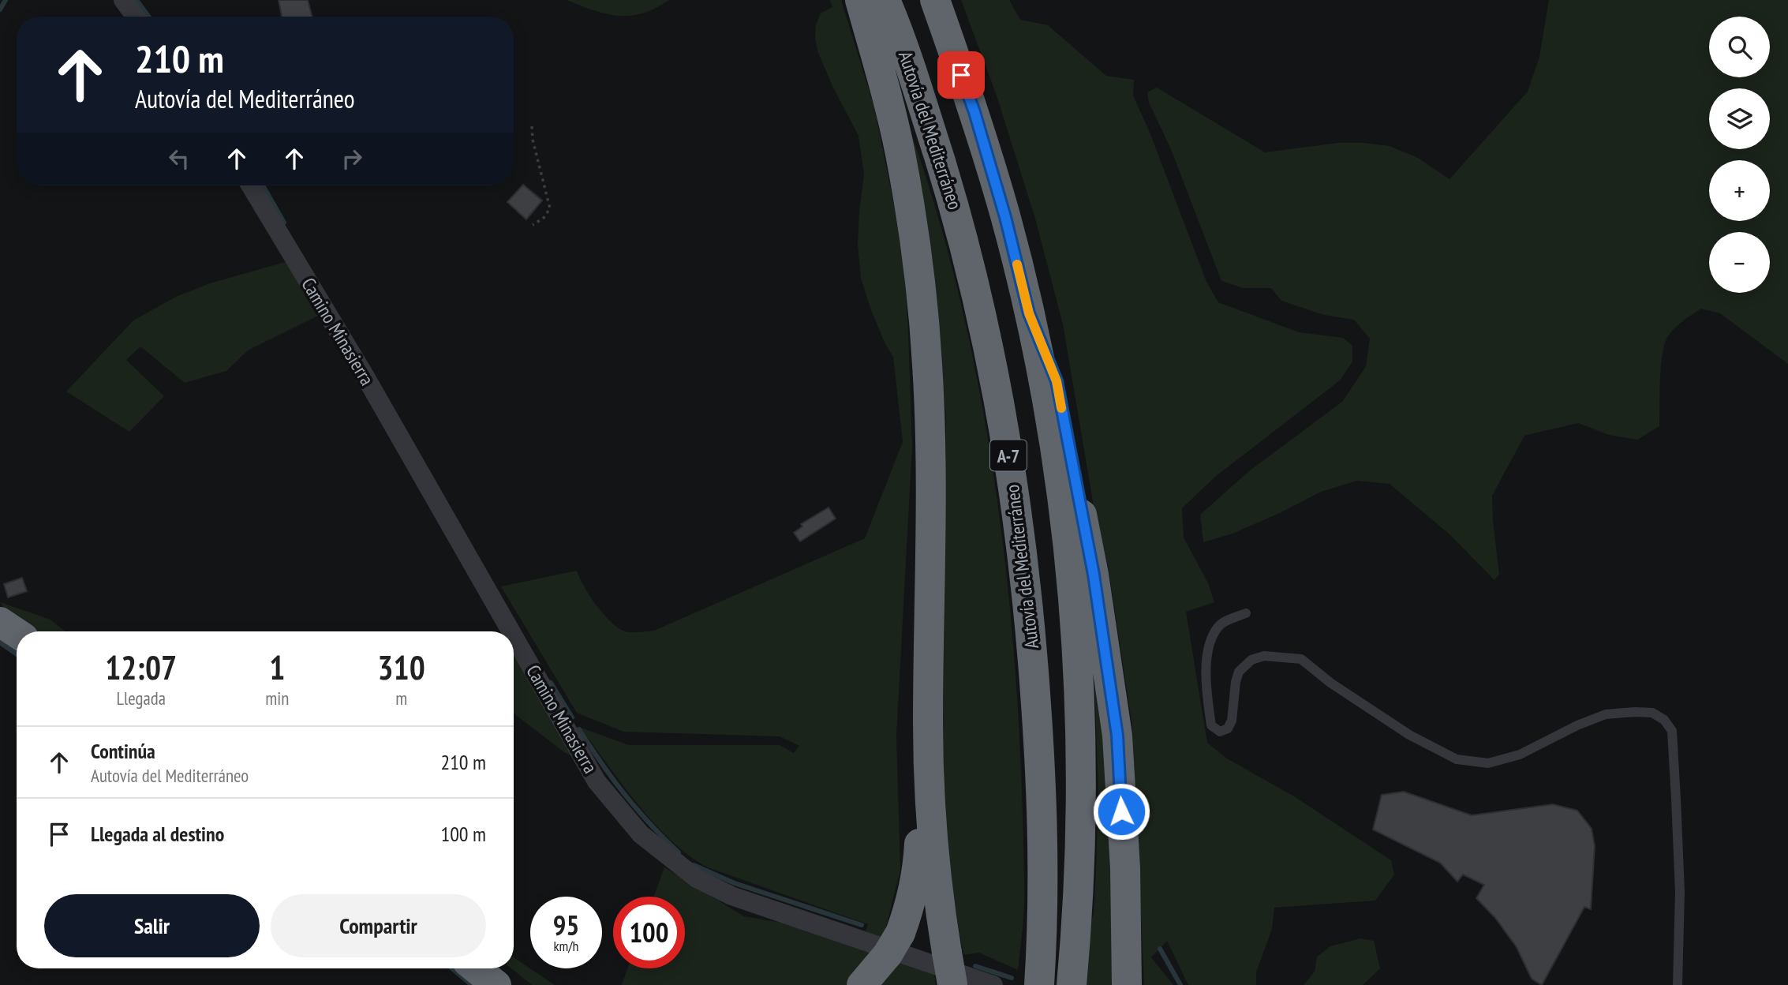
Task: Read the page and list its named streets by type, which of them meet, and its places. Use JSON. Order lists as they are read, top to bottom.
{
  "streets": {
    "highway": ["Autovía del Mediterráneo", "A-7"],
    "street": ["Camino Minasierra"]
  },
  "page": {
    "map_buttons": ["+", "−"],
    "turn": ["210 m", "Autovía del Mediterráneo"],
    "eta": [
      "12:07",
      "Llegada",
      "1",
      "min",
      "310",
      "m"
    ],
    "list": [
      {
        "name": "Continúa",
        "note": "Autovía del Mediterráneo",
        "value": "210 m"
      },
      {
        "name": "Llegada al destino",
        "value": "100 m"
      }
    ],
    "buttons": ["Salir", "Compartir"],
    "speed": "95 km/h",
    "limit": "100"
  }
}
